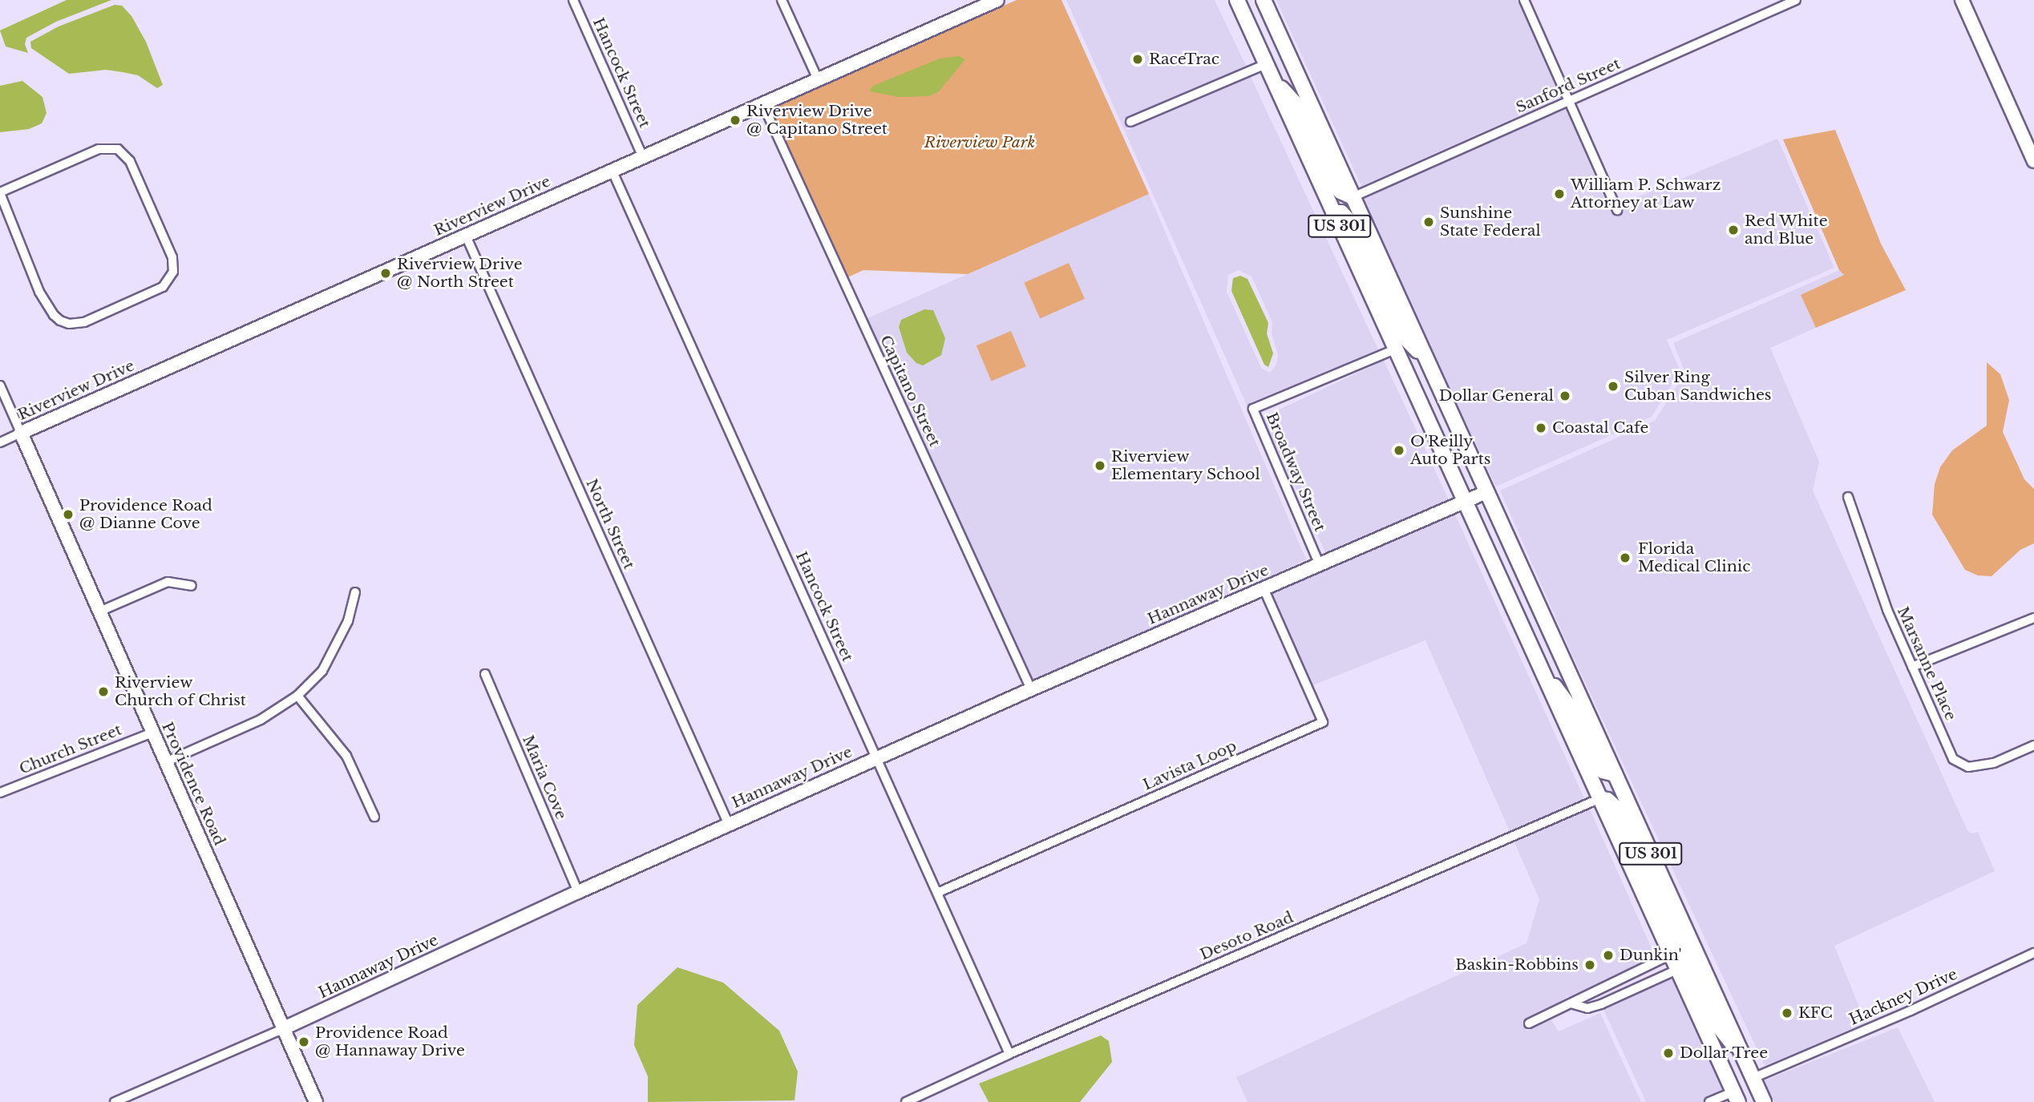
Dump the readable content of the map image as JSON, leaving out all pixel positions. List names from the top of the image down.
{
  "streets": {
    "main road": ["US 301"],
    "street": [
      "Hancock Street",
      "Sanford Street",
      "Riverview Drive",
      "Capitano Street",
      "Broadway Street",
      "North Street",
      "Hannaway Drive",
      "Marsanne Place",
      "Church Street",
      "Lavista Loop",
      "Maria Cove",
      "Providence Road",
      "Desoto Road",
      "Hackney Drive"
    ]
  },
  "crossings": [
    ["Hancock Street", "Riverview Drive"],
    ["Hancock Street", "Hannaway Drive"],
    ["Hancock Street", "Lavista Loop"],
    ["Hancock Street", "Desoto Road"],
    ["Sanford Street", "US 301"],
    ["Riverview Drive", "Capitano Street"],
    ["Riverview Drive", "North Street"],
    ["Riverview Drive", "Providence Road"],
    ["US 301", "Broadway Street"],
    ["US 301", "Hannaway Drive"],
    ["US 301", "Desoto Road"],
    ["US 301", "Hackney Drive"],
    ["Capitano Street", "Hannaway Drive"],
    ["Broadway Street", "Hannaway Drive"],
    ["North Street", "Hannaway Drive"],
    ["Hannaway Drive", "Lavista Loop"],
    ["Hannaway Drive", "Maria Cove"],
    ["Hannaway Drive", "Providence Road"],
    ["Church Street", "Providence Road"]
  ],
  "parks": ["Riverview Park"],
  "places": [
    "RaceTrac",
    "Riverview Drive @ Capitano Street",
    "William P. Schwarz Attorney at Law",
    "Sunshine State Federal",
    "Red White and Blue",
    "Riverview Drive @ North Street",
    "Silver Ring Cuban Sandwiches",
    "Dollar General",
    "Coastal Cafe",
    "O'Reilly Auto Parts",
    "Riverview Elementary School",
    "Providence Road @ Dianne Cove",
    "Florida Medical Clinic",
    "Riverview Church of Christ",
    "Dunkin'",
    "Baskin-Robbins",
    "KFC",
    "Providence Road @ Hannaway Drive",
    "Dollar Tree"
  ]
}
